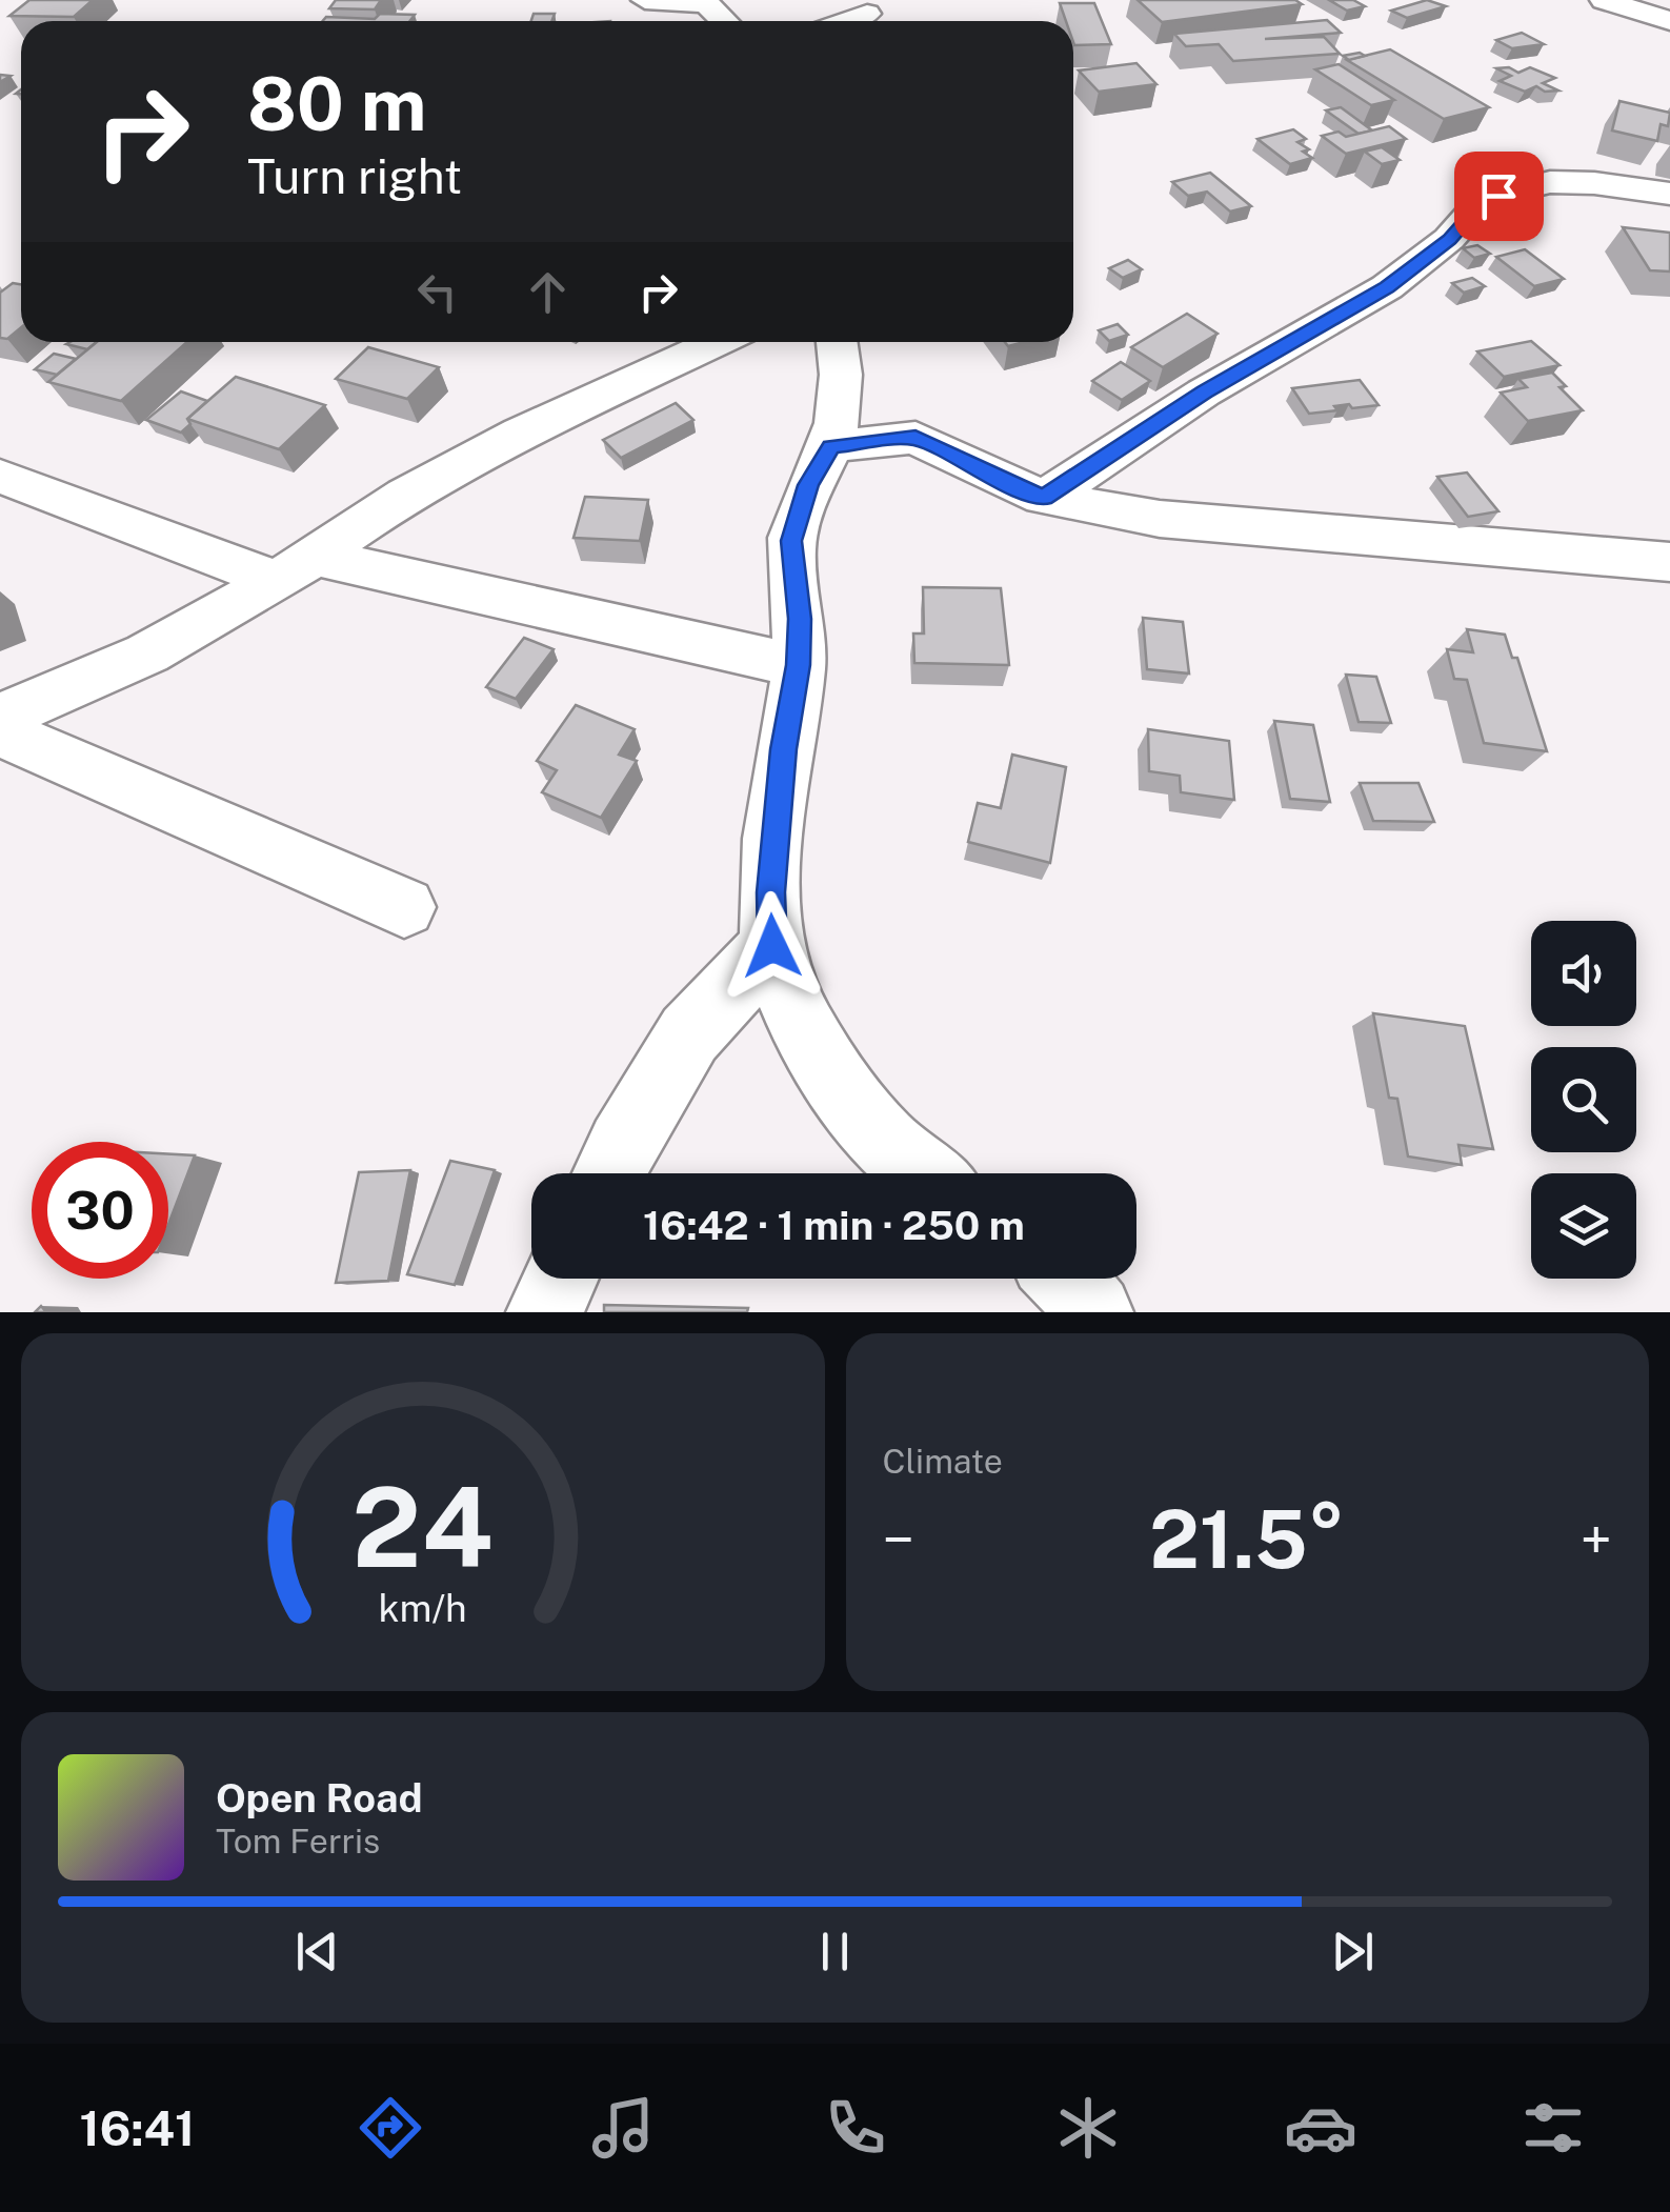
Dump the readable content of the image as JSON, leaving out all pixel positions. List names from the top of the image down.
{
  "page": {
    "turn": ["80 m", "Turn right"],
    "limit": "30",
    "trip": "16:42 · 1 min · 250 m",
    "tile": "Climate",
    "heat": ["−", "21.5°", "+"],
    "song": ["Open Road", "Tom Ferris"],
    "tabs": "16:41",
    "gauge": ["24", "km/h"]
  }
}
